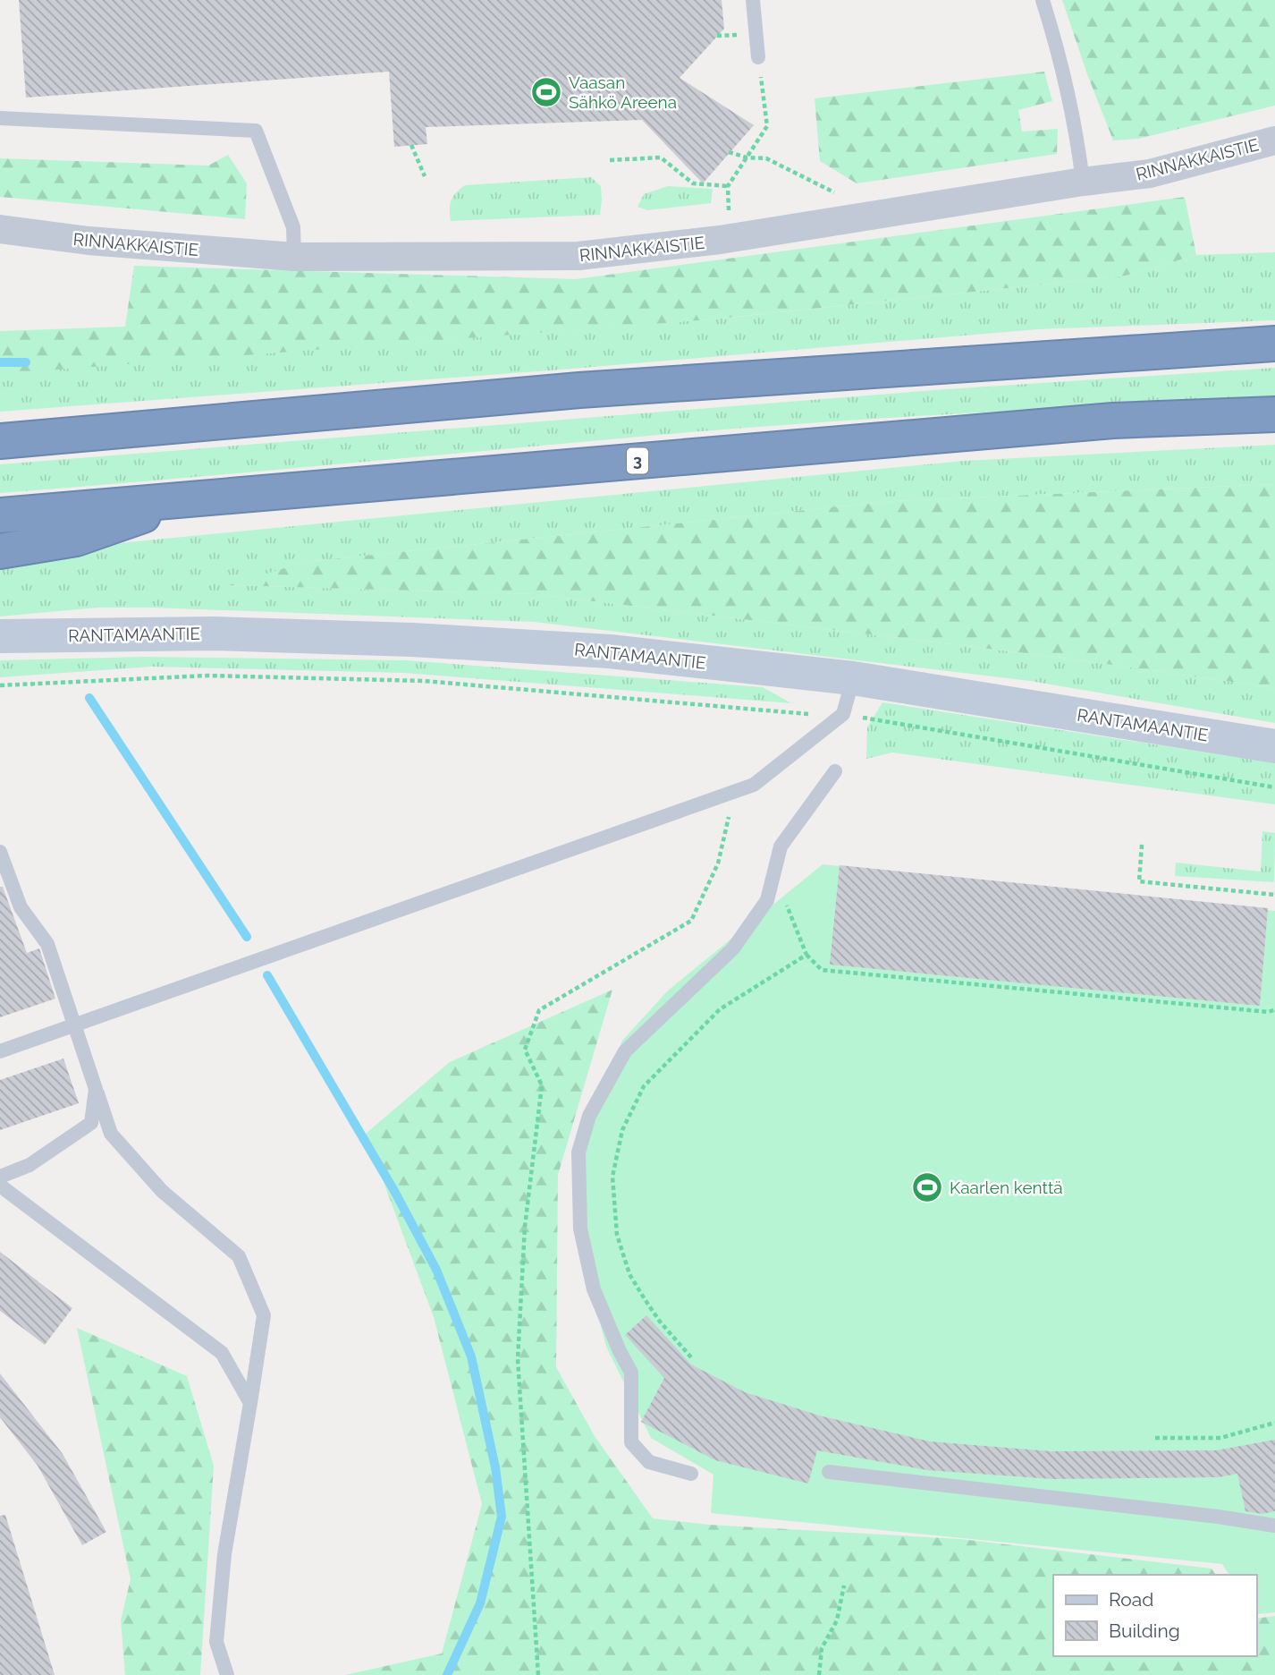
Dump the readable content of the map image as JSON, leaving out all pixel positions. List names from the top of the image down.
{
  "streets": {
    "highway": ["3"],
    "main road": ["RANTAMAANTIE"],
    "street": ["RINNAKKAISTIE"]
  },
  "places": {
    "sports": ["Vaasan Sähkö Areena", "Kaarlen kenttä"]
  },
  "legend": ["Road", "Building"]
}
